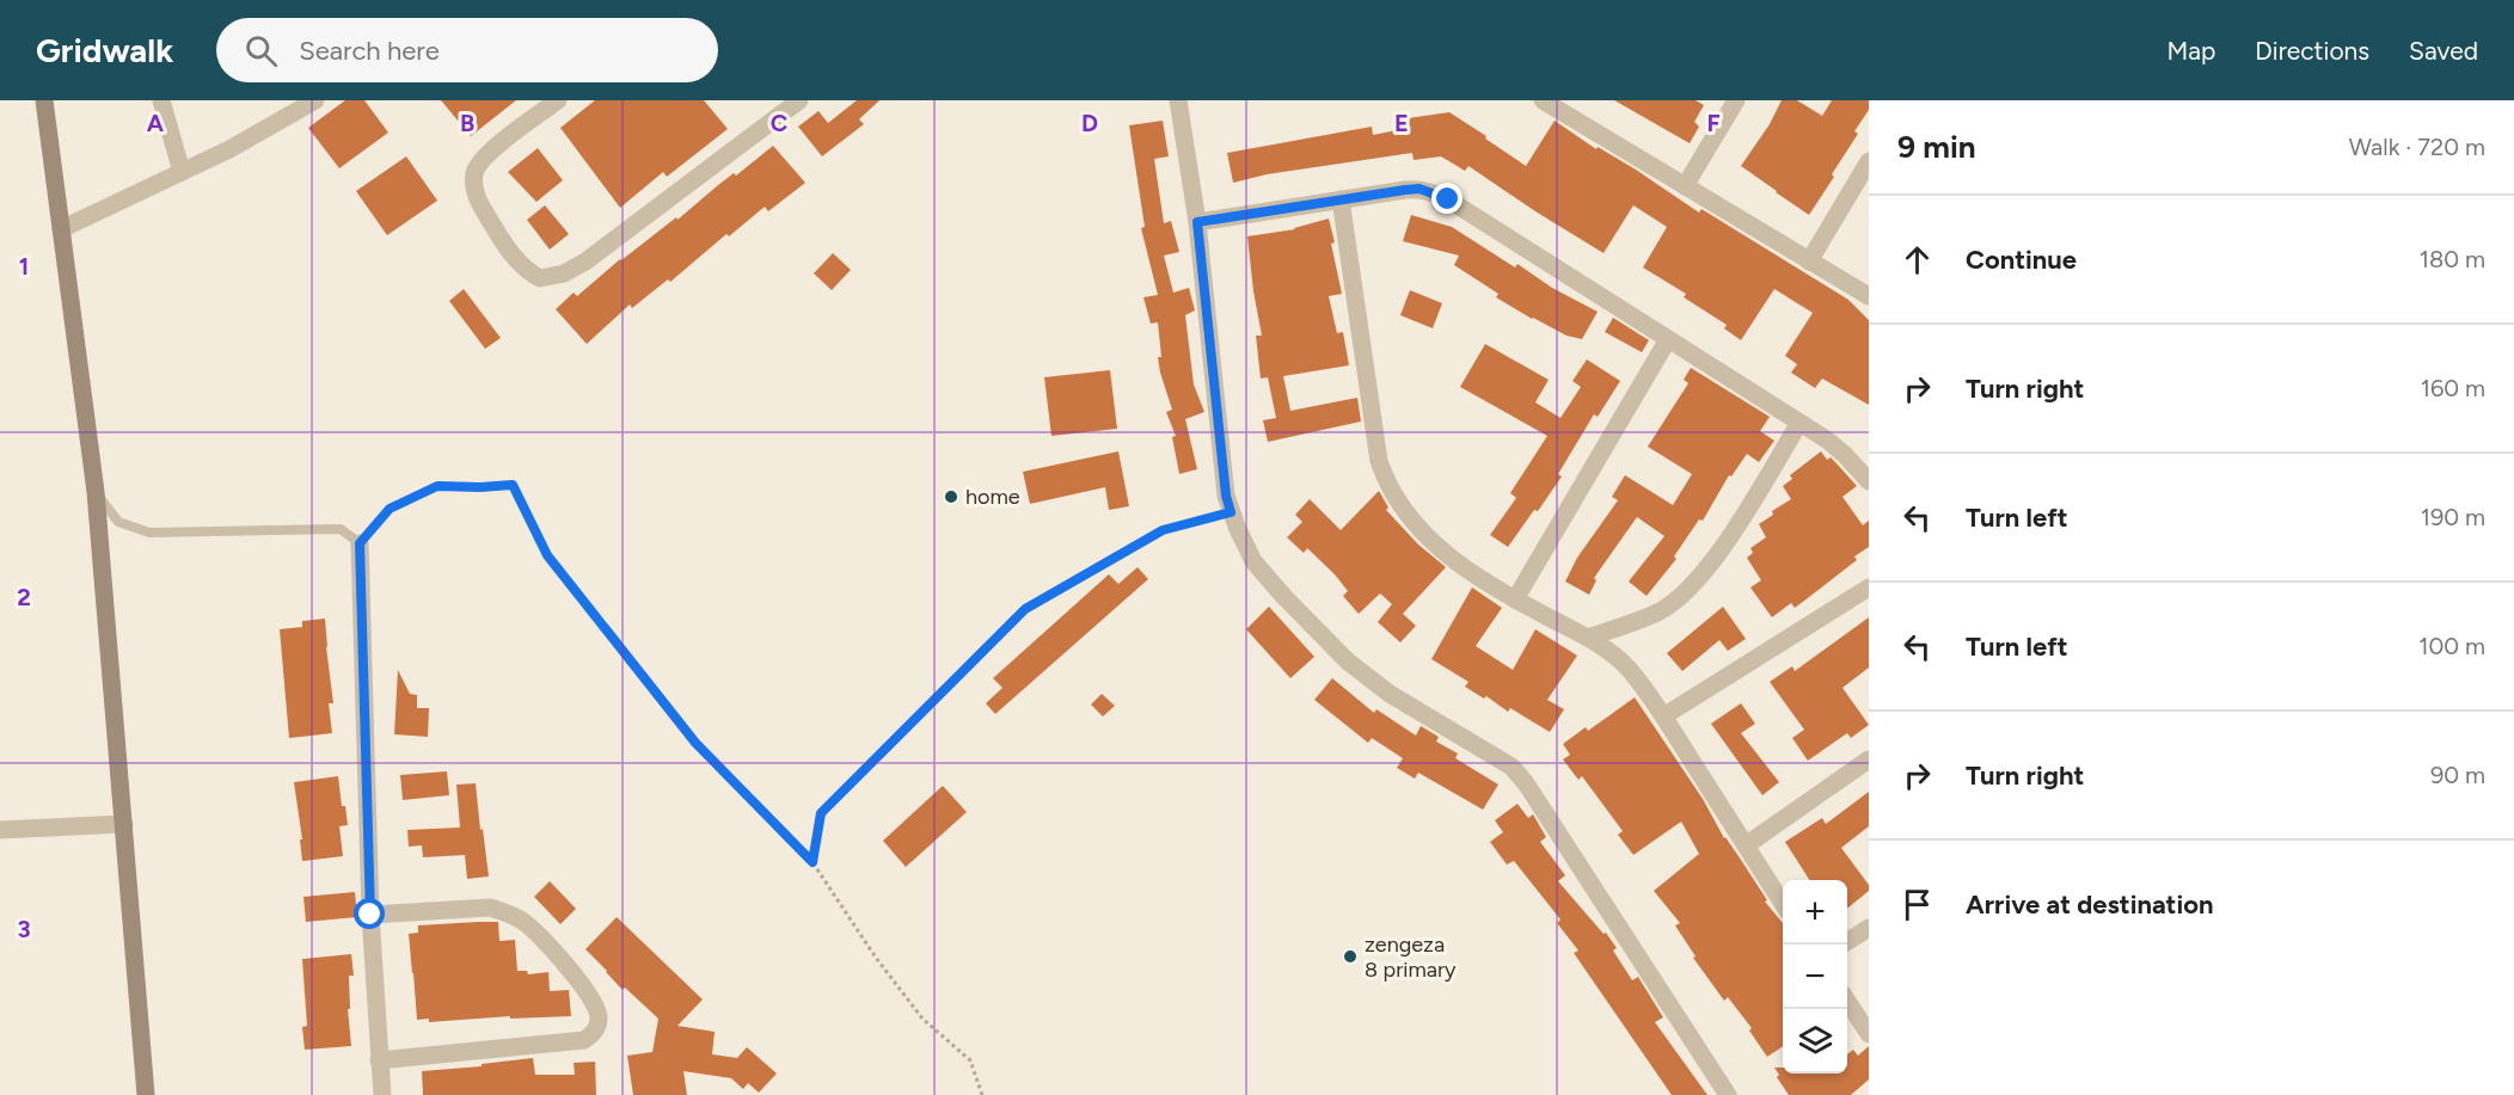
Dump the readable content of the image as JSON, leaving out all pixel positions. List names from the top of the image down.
{
  "places": ["home", "zengeza 8 primary"],
  "page": {
    "header": "Gridwalk",
    "search": "Search here",
    "nav": ["Map", "Directions", "Saved"],
    "heading": ["9 min", "Walk · 720 m"],
    "list": [
      ["Continue", "180 m"],
      ["Turn right", "160 m"],
      ["Turn left", "190 m"],
      ["Turn left", "100 m"],
      ["Turn right", "90 m"],
      "Arrive at destination"
    ],
    "map_buttons": ["+", "−"]
  },
  "grid": {
    "columns": [
      "A",
      "B",
      "C",
      "D",
      "E",
      "F"
    ],
    "rows": ["1", "2", "3"]
  }
}
